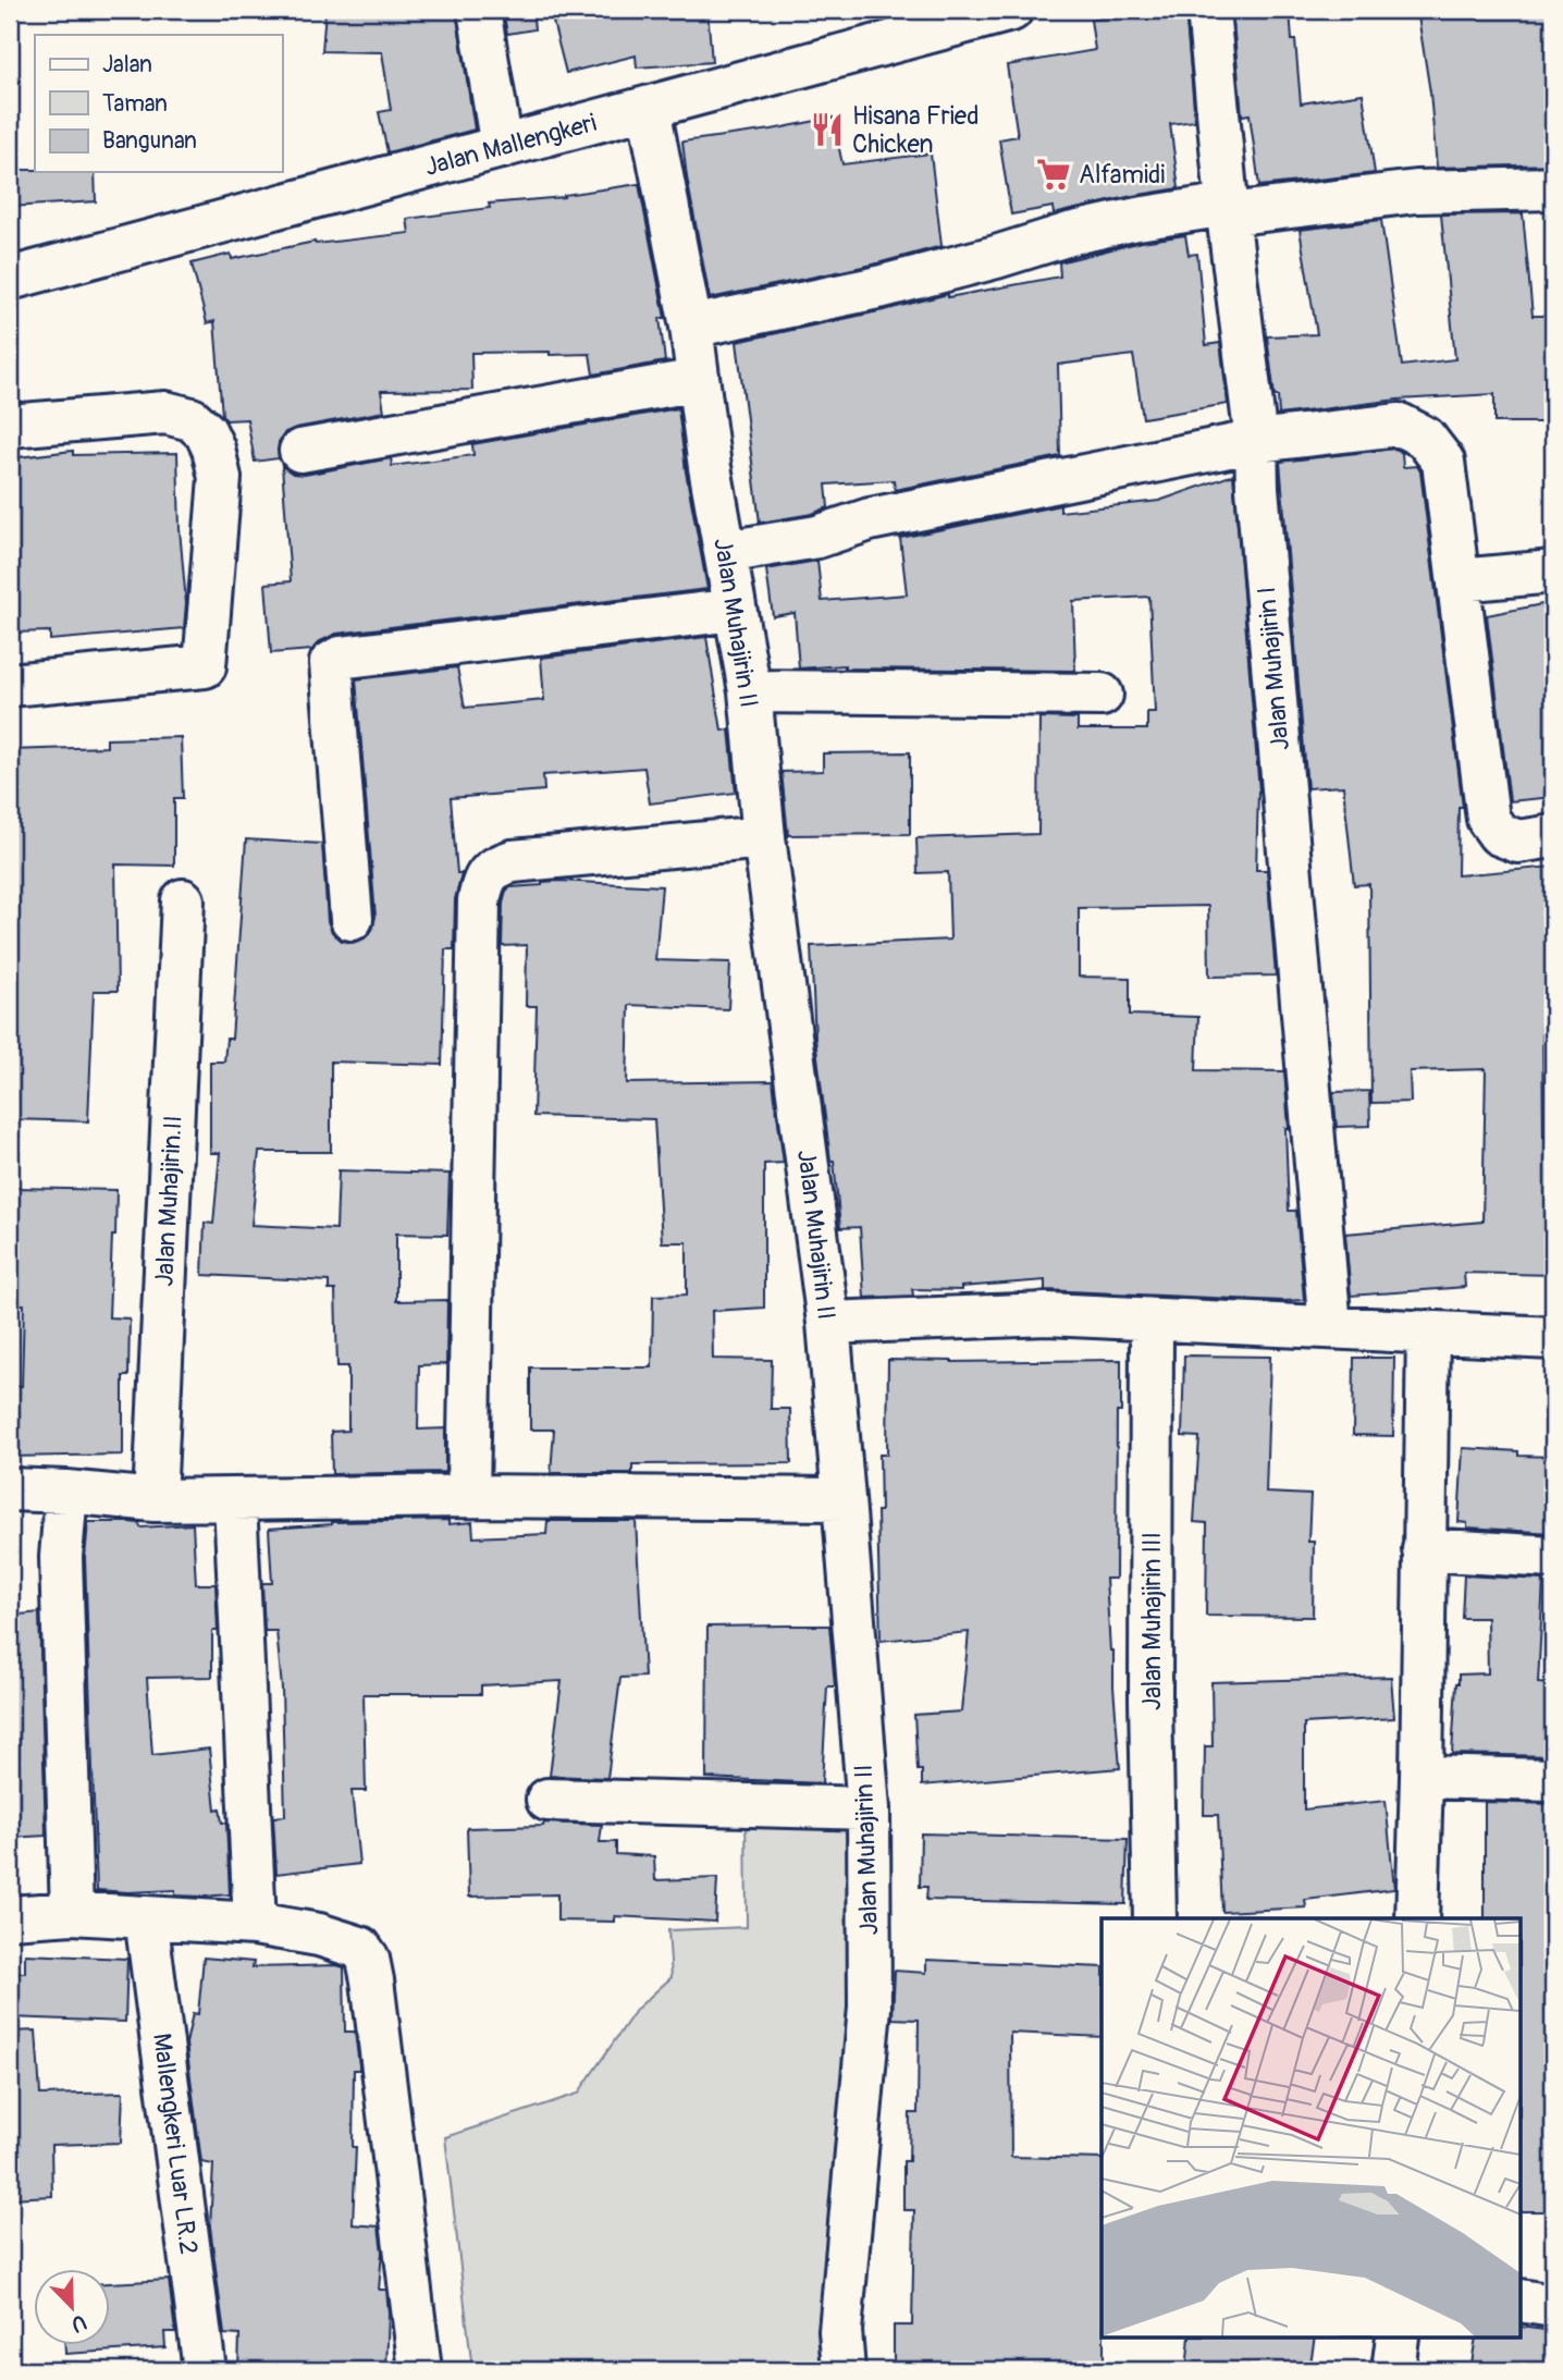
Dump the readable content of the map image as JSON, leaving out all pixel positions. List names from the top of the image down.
{
  "streets": {
    "street": [
      "Jalan Mallengkeri",
      "Jalan Muhajirin II",
      "Jalan Muhajirin I",
      "Jalan Muhajirin.II",
      "Jalan Muhajirin III",
      "Mallengkeri Luar LR.2"
    ]
  },
  "crossings": [
    ["Jalan Mallengkeri", "Jalan Muhajirin II"]
  ],
  "places": {
    "restaurant": ["Hisana Fried Chicken"],
    "supermarket": ["Alfamidi"]
  },
  "legend": ["Jalan", "Taman", "Bangunan"],
  "north": "bottom right"
}
